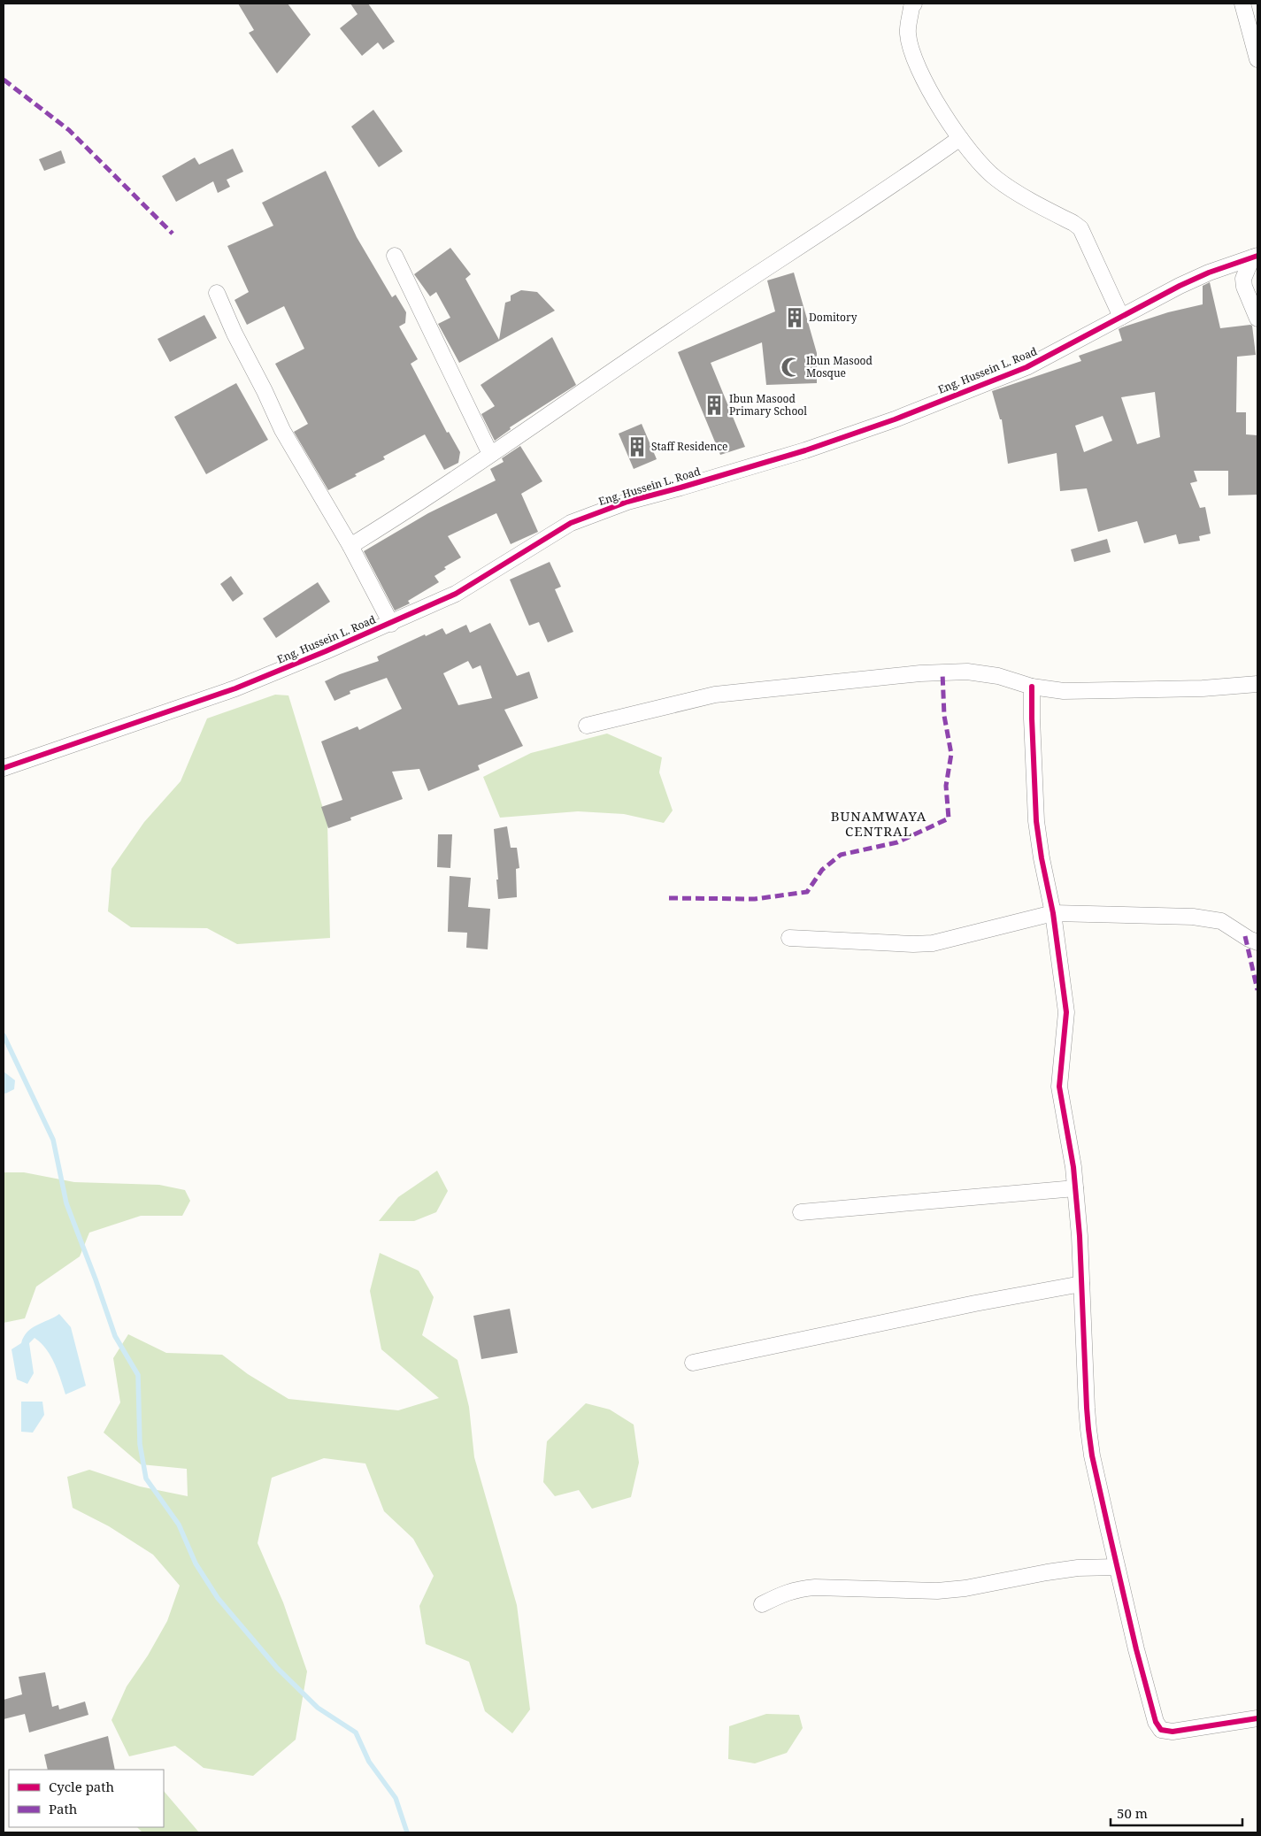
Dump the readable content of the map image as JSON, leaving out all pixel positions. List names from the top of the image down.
{
  "streets": {
    "street": ["Eng. Hussein L. Road"]
  },
  "districts": ["BUNAMWAYA CENTRAL"],
  "places": {
    "building": ["Domitory", "Ibun Masood Primary School", "Staff Residence"],
    "mosque": ["Ibun Masood Mosque"]
  },
  "legend": ["Cycle path", "Path"],
  "scale_bar": "50 m"
}
